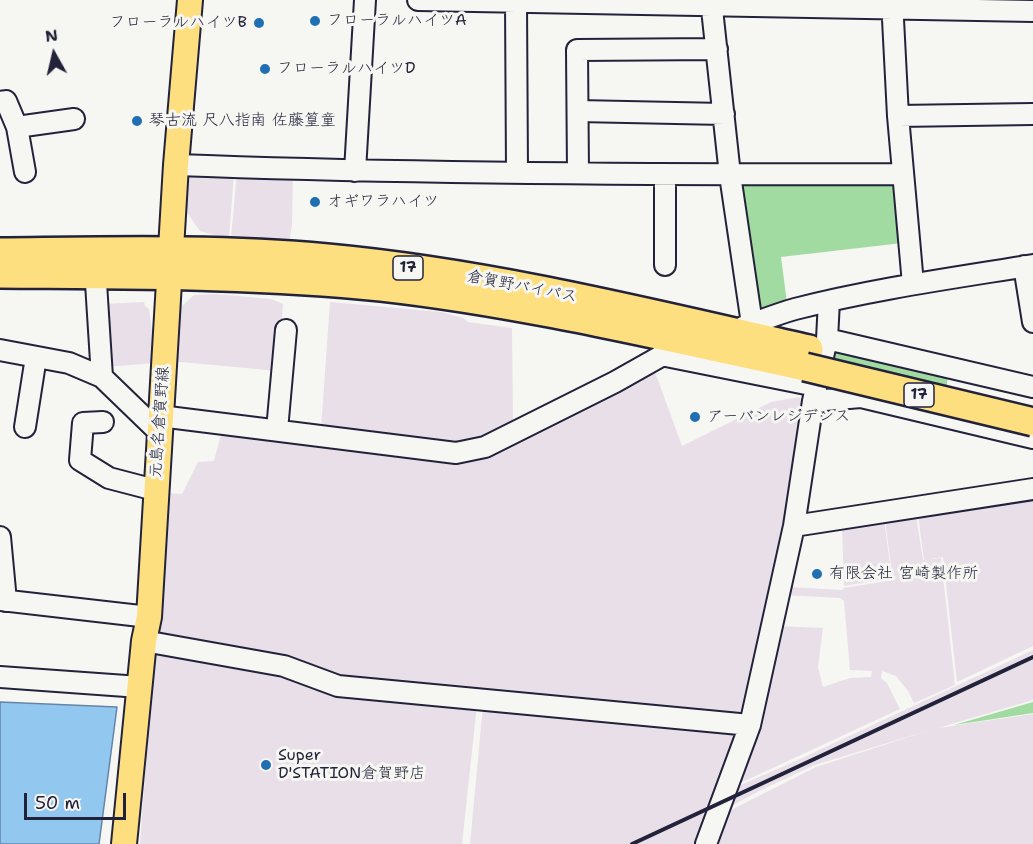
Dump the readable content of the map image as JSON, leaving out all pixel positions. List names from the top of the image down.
{
  "streets": {
    "highway": ["17", "倉賀野バイパス"],
    "main road": ["元島名倉賀野線"]
  },
  "crossings": [
    ["倉賀野バイパス", "元島名倉賀野線"]
  ],
  "places": [
    "フローラルハイツA",
    "フローラルハイツB",
    "フローラルハイツD",
    "琴古流 尺八指南 佐藤篁童",
    "オギワラハイツ",
    "アーバンレジデンス",
    "有限会社 宮崎製作所",
    "Super D'STATION倉賀野店"
  ],
  "scale_bar": "50 m",
  "north": "top"
}
